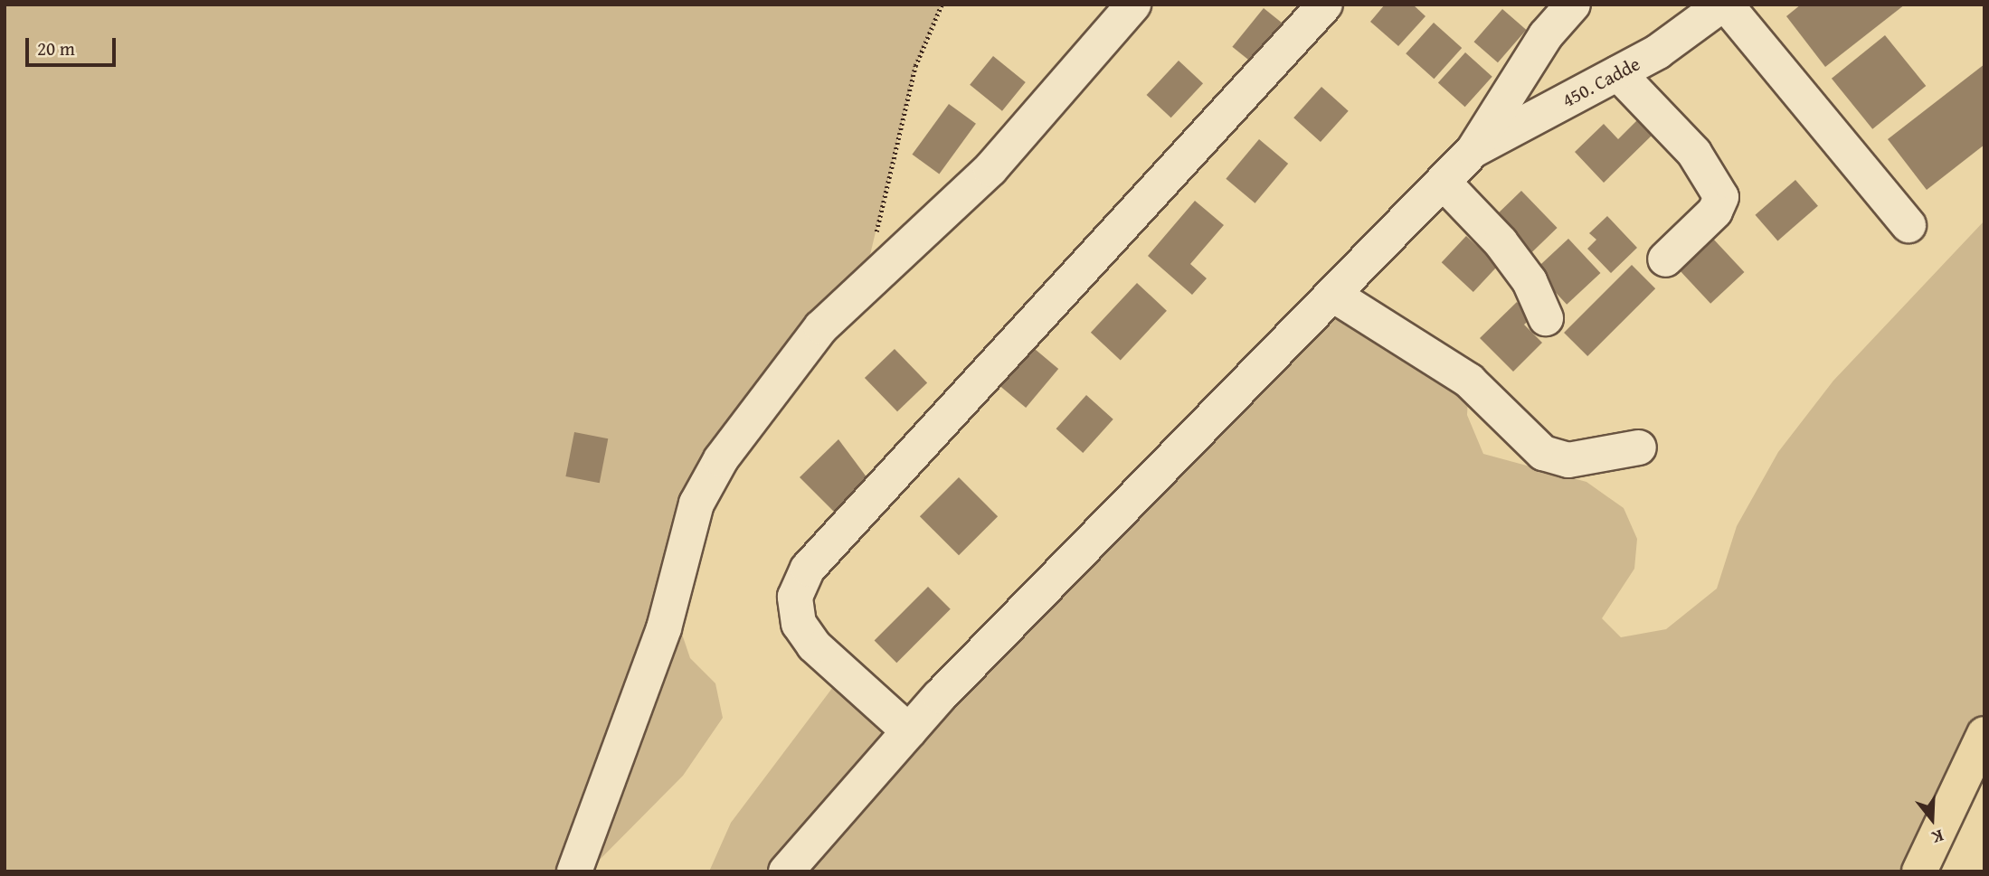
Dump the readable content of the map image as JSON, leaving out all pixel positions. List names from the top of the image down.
{
  "streets": {
    "street": ["450. Cadde"]
  },
  "scale_bar": "20 m",
  "north": "bottom"
}
